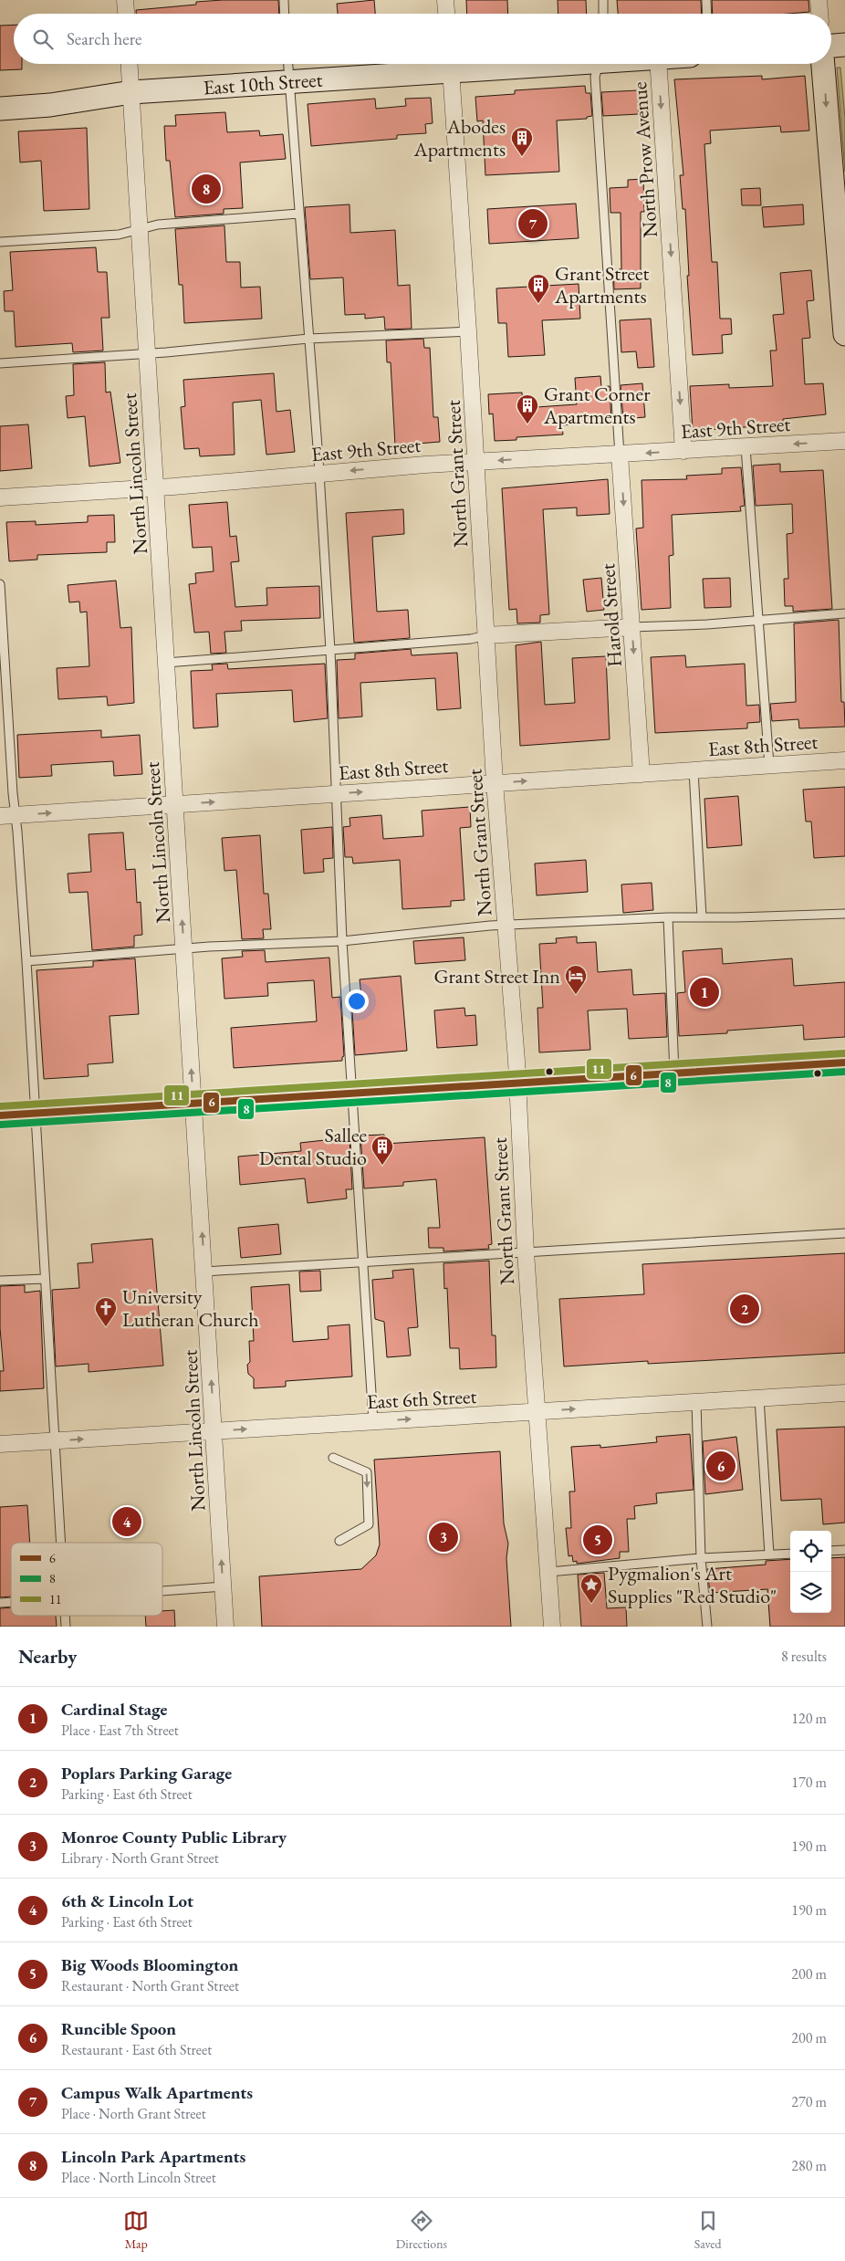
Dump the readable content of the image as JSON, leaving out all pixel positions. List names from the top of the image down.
{
  "streets": {
    "street": [
      "East 10th Street",
      "North Prow Avenue",
      "East 9th Street",
      "North Lincoln Street",
      "North Grant Street",
      "Harold Street",
      "East 8th Street",
      "East 6th Street"
    ]
  },
  "crossings": [
    ["East 10th Street", "North Lincoln Street"],
    ["East 10th Street", "North Grant Street"],
    ["North Prow Avenue", "East 9th Street"],
    ["East 9th Street", "North Lincoln Street"],
    ["East 9th Street", "North Grant Street"],
    ["East 9th Street", "Harold Street"],
    ["North Lincoln Street", "East 8th Street"],
    ["North Lincoln Street", "East 6th Street"],
    ["North Grant Street", "East 8th Street"],
    ["North Grant Street", "East 6th Street"],
    ["Harold Street", "East 8th Street"]
  ],
  "one_way": [
    "North Prow Avenue",
    "East 9th Street",
    "North Lincoln Street",
    "Harold Street",
    "East 8th Street",
    "East 6th Street"
  ],
  "places": {
    "building": [
      "Abodes Apartments",
      "Grant Street Apartments",
      "Grant Corner Apartments",
      "Sallee Dental Studio"
    ],
    "hotel": ["Grant Street Inn"],
    "church": ["University Lutheran Church"],
    "place": ["Pygmalion's Art Supplies \"Red Studio\""]
  },
  "lines": ["transit line 11", "transit line 6", "transit line 8"],
  "legend": ["6", "8", "11"],
  "page": {
    "search": "Search here",
    "pins": [
      "8",
      "7",
      "1",
      "2",
      "6",
      "4",
      "3",
      "5"
    ],
    "heading": ["Nearby", "8 results"],
    "list": [
      {
        "mark": "1",
        "name": "Cardinal Stage",
        "note": "Place · East 7th Street",
        "value": "120 m"
      },
      {
        "mark": "2",
        "name": "Poplars Parking Garage",
        "note": "Parking · East 6th Street",
        "value": "170 m"
      },
      {
        "mark": "3",
        "name": "Monroe County Public Library",
        "note": "Library · North Grant Street",
        "value": "190 m"
      },
      {
        "mark": "4",
        "name": "6th & Lincoln Lot",
        "note": "Parking · East 6th Street",
        "value": "190 m"
      },
      {
        "mark": "5",
        "name": "Big Woods Bloomington",
        "note": "Restaurant · North Grant Street",
        "value": "200 m"
      },
      {
        "mark": "6",
        "name": "Runcible Spoon",
        "note": "Restaurant · East 6th Street",
        "value": "200 m"
      },
      {
        "mark": "7",
        "name": "Campus Walk Apartments",
        "note": "Place · North Grant Street",
        "value": "270 m"
      },
      {
        "mark": "8",
        "name": "Lincoln Park Apartments",
        "note": "Place · North Lincoln Street",
        "value": "280 m"
      }
    ],
    "nav": ["Map", "Directions", "Saved"]
  }
}
